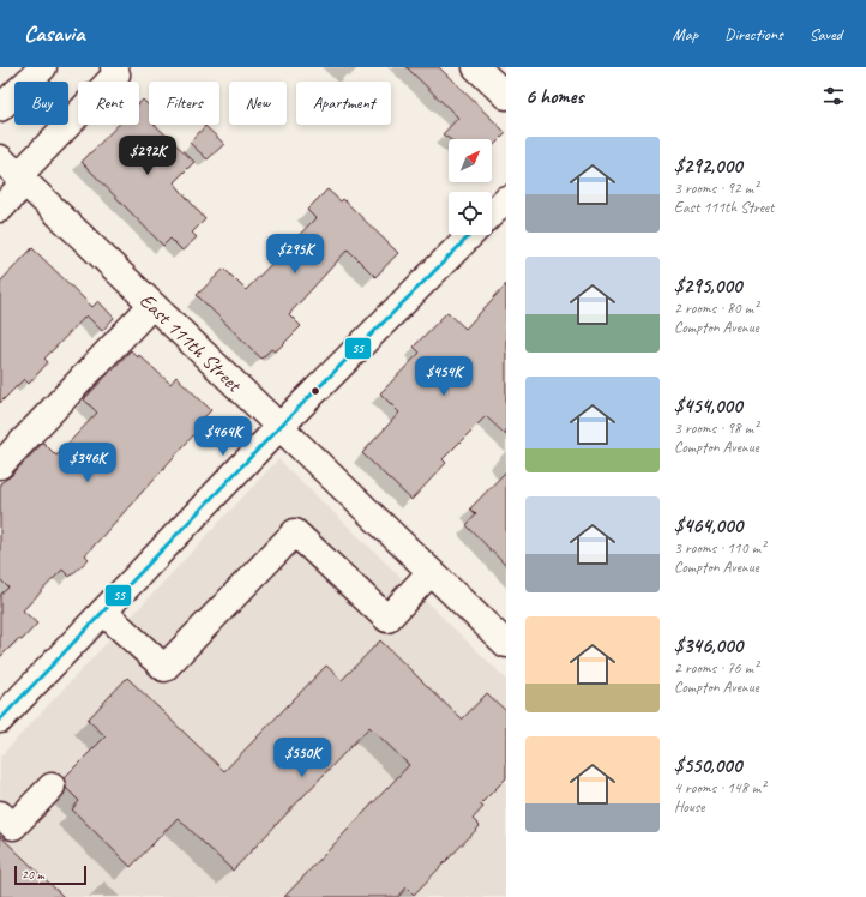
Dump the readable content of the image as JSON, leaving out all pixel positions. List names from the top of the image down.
{
  "streets": {
    "street": ["East 111th Street"]
  },
  "lines": ["transit line 55"],
  "scale_bar": "20 m",
  "north": "top right",
  "page": {
    "header": "Casavia",
    "nav": ["Map", "Directions", "Saved"],
    "heading": "6 homes",
    "chip": [
      "Buy",
      "Rent",
      "Filters",
      "New",
      "Apartment"
    ],
    "list": [
      {
        "name": "$292,000",
        "note": "3 rooms · 92 m² · East 111th Street"
      },
      {
        "name": "$295,000",
        "note": "2 rooms · 80 m² · Compton Avenue"
      },
      {
        "name": "$454,000",
        "note": "3 rooms · 98 m² · Compton Avenue"
      },
      {
        "name": "$464,000",
        "note": "3 rooms · 110 m² · Compton Avenue"
      },
      {
        "name": "$346,000",
        "note": "2 rooms · 76 m² · Compton Avenue"
      },
      {
        "name": "$550,000",
        "note": "4 rooms · 148 m² · House"
      }
    ],
    "price": [
      "$292K",
      "$295K",
      "$454K",
      "$464K",
      "$346K",
      "$550K"
    ],
    "scale": "20 m"
  }
}
